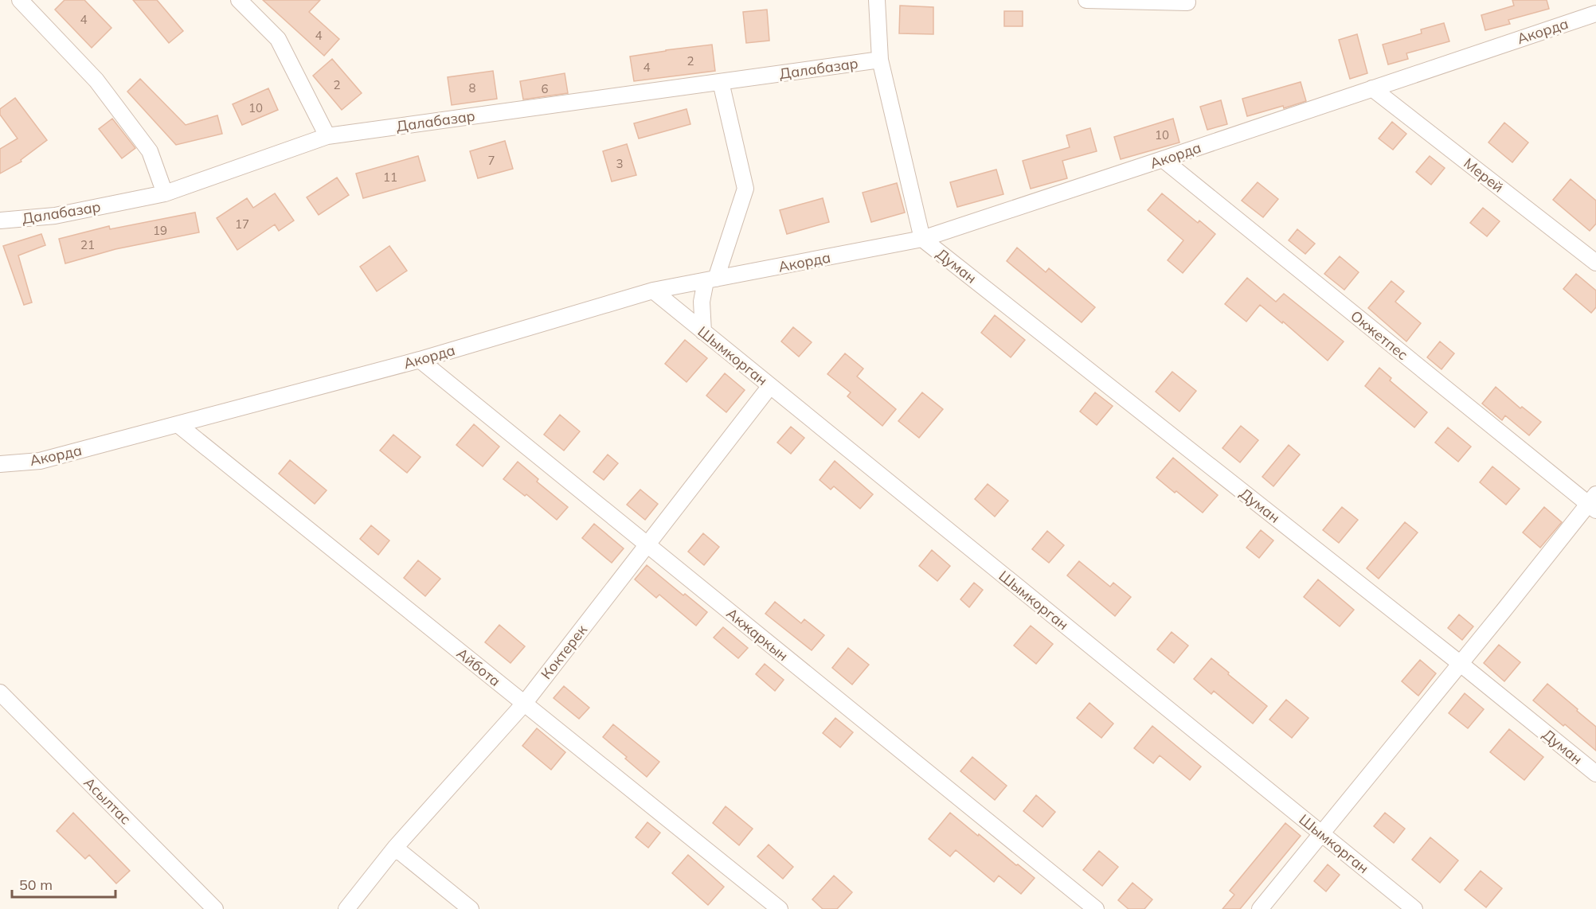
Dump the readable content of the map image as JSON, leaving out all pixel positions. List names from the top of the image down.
{
  "streets": {
    "street": [
      "Акорда",
      "Далабазар",
      "Мерей",
      "Думан",
      "Окжетпес",
      "Шымкорган",
      "Акжаркын",
      "Коктерек",
      "Айбота",
      "Асылтас"
    ]
  },
  "crossings": [
    ["Акорда", "Мерей"],
    ["Акорда", "Думан"],
    ["Акорда", "Окжетпес"],
    ["Акорда", "Шымкорган"],
    ["Акорда", "Акжаркын"],
    ["Акорда", "Айбота"],
    ["Шымкорган", "Коктерек"],
    ["Акжаркын", "Коктерек"],
    ["Коктерек", "Айбота"]
  ],
  "house_numbers": [
    "4",
    "4",
    "2",
    "4",
    "2",
    "8",
    "6",
    "10",
    "10",
    "7",
    "3",
    "11",
    "17",
    "19",
    "21"
  ],
  "scale_bar": "50 m"
}
